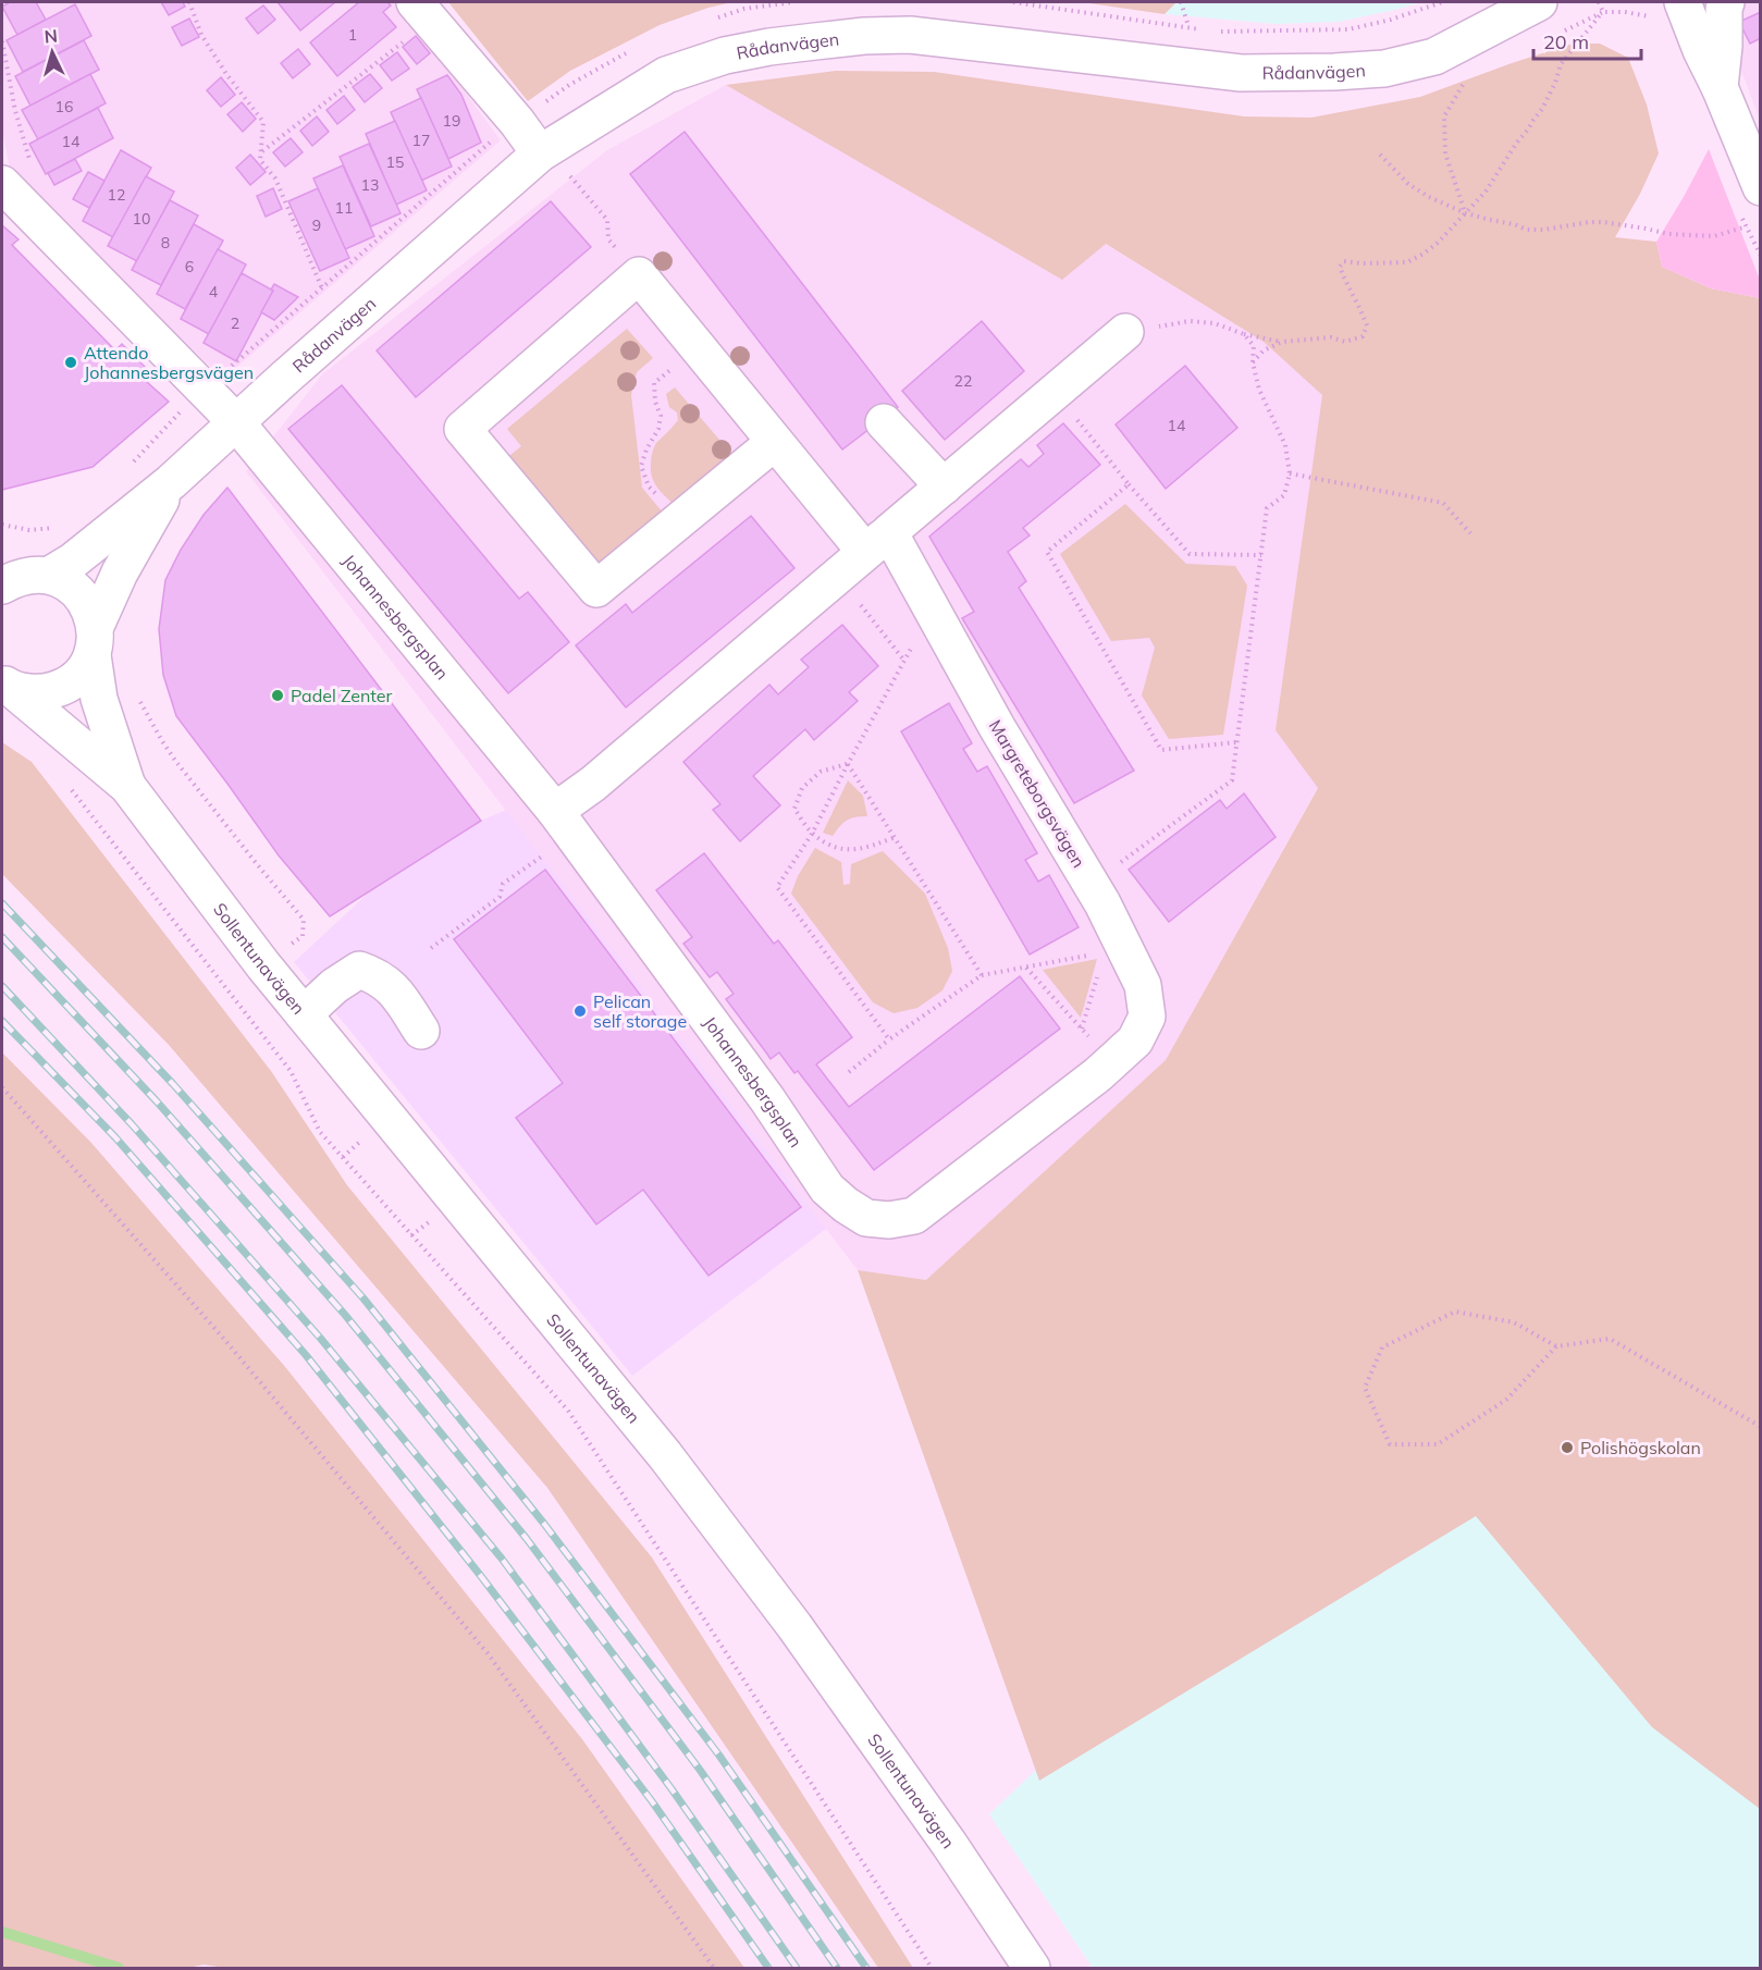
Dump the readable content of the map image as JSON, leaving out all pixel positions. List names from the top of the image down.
{
  "streets": {
    "street": [
      "Rådanvägen",
      "Johannesbergsplan",
      "Margreteborgsvägen",
      "Sollentunavägen"
    ]
  },
  "crossings": [
    ["Rådanvägen", "Johannesbergsplan"],
    ["Rådanvägen", "Sollentunavägen"],
    ["Johannesbergsplan", "Margreteborgsvägen"]
  ],
  "places": [
    "Attendo Johannesbergsvägen",
    "Padel Zenter",
    "Pelican self storage",
    "Polishögskolan"
  ],
  "house_numbers": [
    "1",
    "16",
    "19",
    "17",
    "14",
    "15",
    "13",
    "12",
    "11",
    "10",
    "9",
    "8",
    "6",
    "4",
    "2",
    "22",
    "14"
  ],
  "scale_bar": "20 m",
  "north": "top"
}
